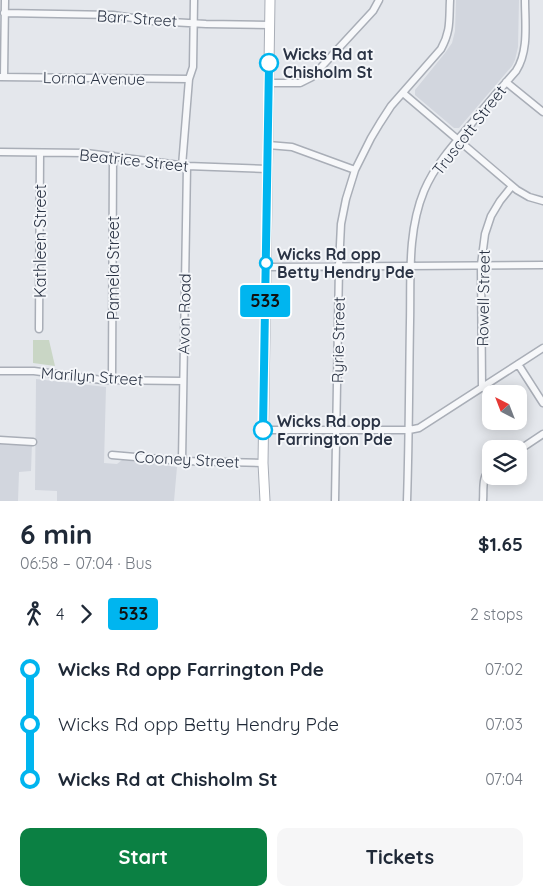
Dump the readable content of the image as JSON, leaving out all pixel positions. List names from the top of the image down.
{
  "streets": {
    "street": [
      "Barr Street",
      "Lorna Avenue",
      "Truscott Street",
      "Beatrice Street",
      "Kathleen Street",
      "Pamela Street",
      "Rowell Street",
      "Avon Road",
      "Ryrie Street",
      "Marilyn Street",
      "Cooney Street"
    ]
  },
  "crossings": [
    ["Barr Street", "Avon Road"],
    ["Lorna Avenue", "Avon Road"],
    ["Beatrice Street", "Kathleen Street"],
    ["Beatrice Street", "Pamela Street"],
    ["Beatrice Street", "Avon Road"],
    ["Pamela Street", "Marilyn Street"],
    ["Avon Road", "Marilyn Street"],
    ["Avon Road", "Cooney Street"]
  ],
  "places": ["Wicks Rd at Chisholm St", "Wicks Rd opp Betty Hendry Pde", "Wicks Rd opp Farrington Pde"],
  "lines": ["bus line 533"],
  "north": "top left",
  "page": {
    "on_map": "533",
    "heading": ["6 min", "06:58 – 07:04 · Bus", "$1.65"],
    "legs": ["4", "533", "2 stops"],
    "list": [
      {
        "name": "Wicks Rd opp Farrington Pde",
        "value": "07:02"
      },
      {
        "name": "Wicks Rd opp Betty Hendry Pde",
        "value": "07:03"
      },
      {
        "name": "Wicks Rd at Chisholm St",
        "value": "07:04"
      }
    ],
    "buttons": ["Start", "Tickets"]
  }
}
